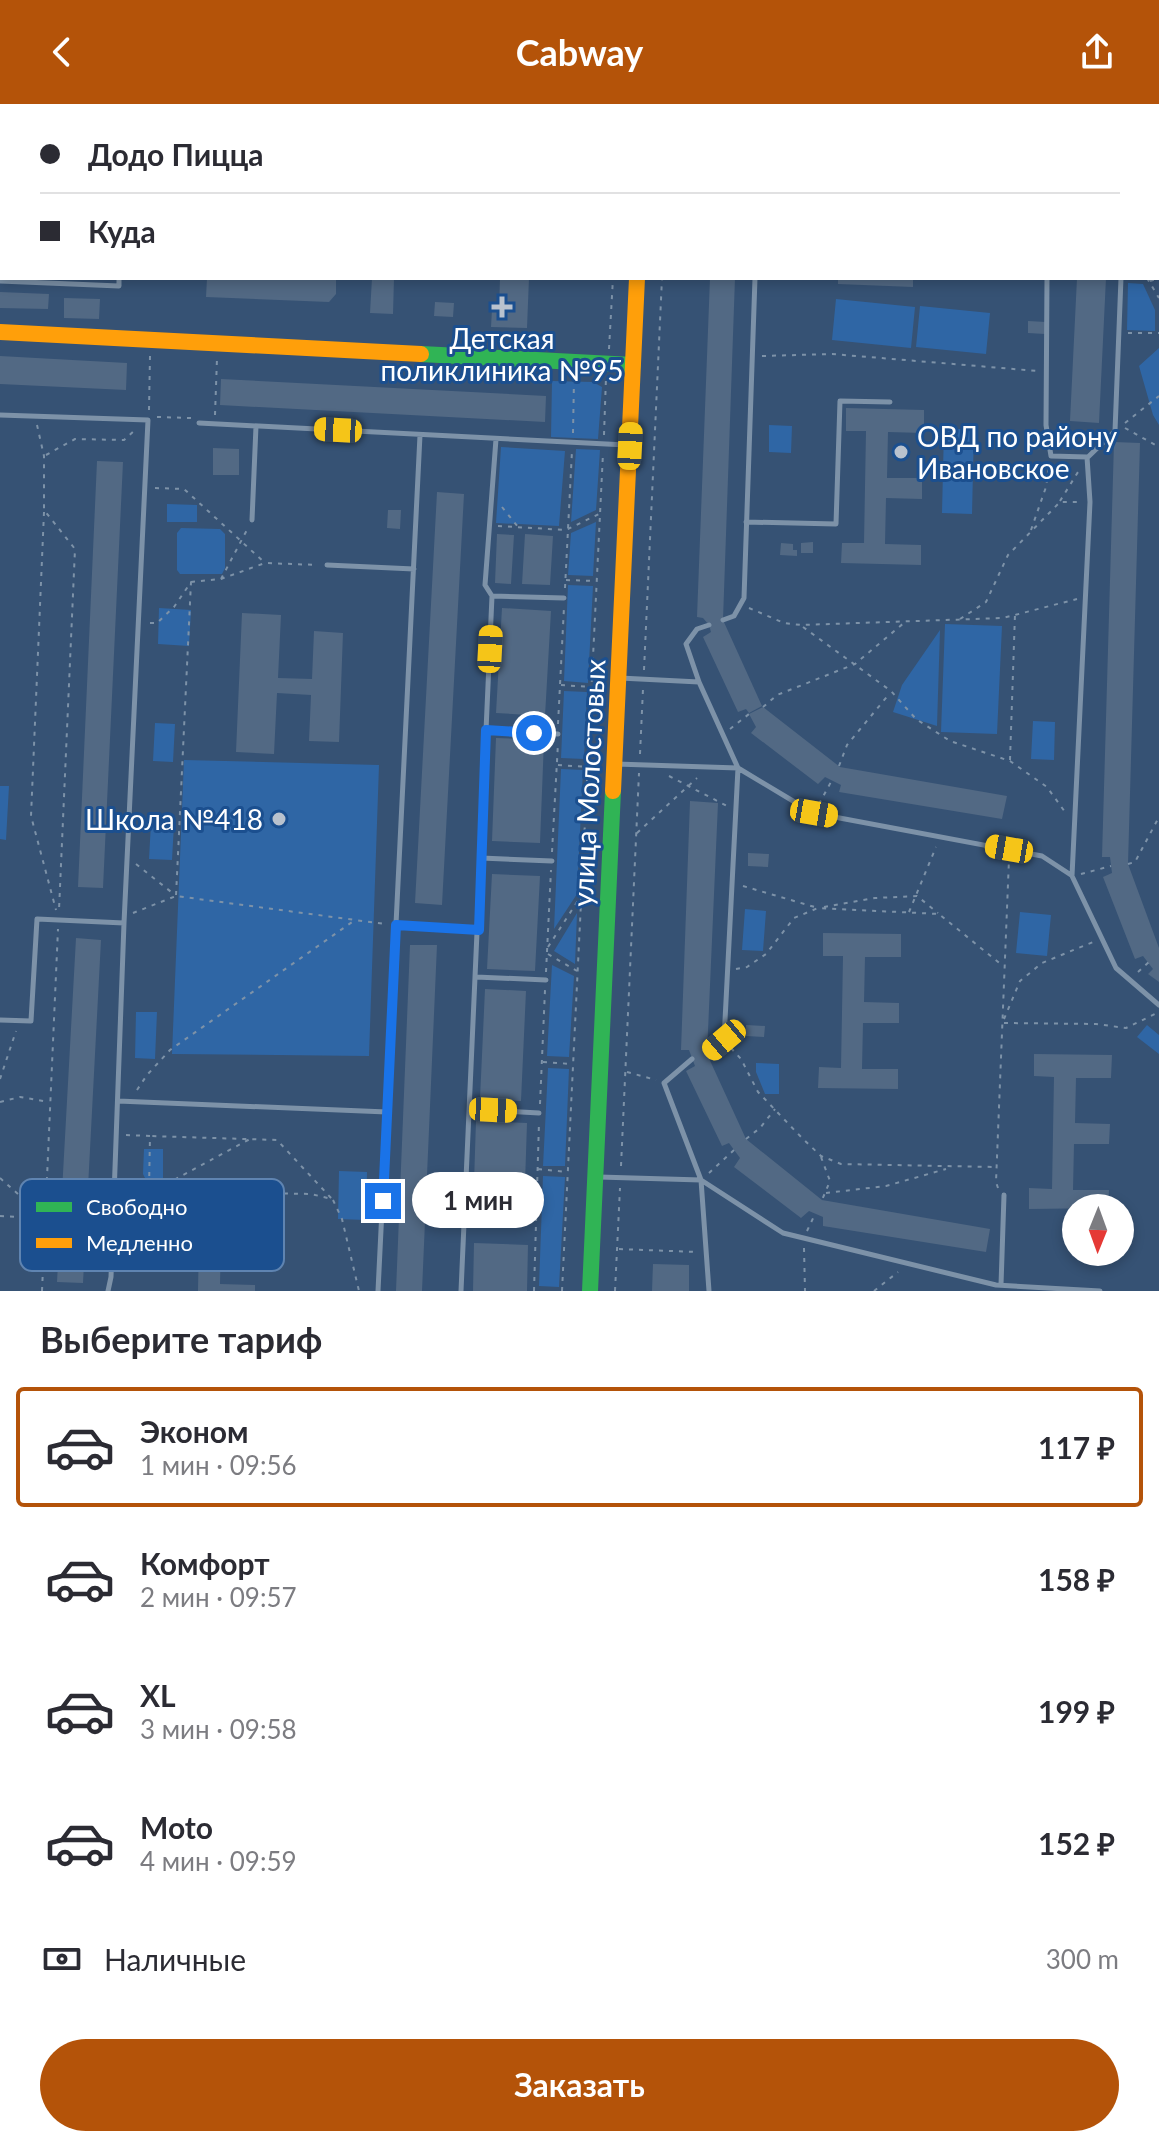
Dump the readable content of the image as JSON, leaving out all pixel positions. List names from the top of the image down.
{
  "streets": {
    "street": ["улица Молостовых"]
  },
  "places": {
    "health": ["Детская поликлиника №95"],
    "other": ["ОВД по району Ивановское", "Школа №418"]
  },
  "legend": ["Свободно", "Медленно"],
  "north": "bottom",
  "page": {
    "header": "Cabway",
    "banner": ["Додо Пицца", "Куда"],
    "bubble": "1 мин",
    "heading": "Выберите тариф",
    "list": [
      {
        "name": "Эконом",
        "note": "1 мин · 09:56",
        "value": "117 ₽"
      },
      {
        "name": "Комфорт",
        "note": "2 мин · 09:57",
        "value": "158 ₽"
      },
      {
        "name": "XL",
        "note": "3 мин · 09:58",
        "value": "199 ₽"
      },
      {
        "name": "Moto",
        "note": "4 мин · 09:59",
        "value": "152 ₽"
      }
    ],
    "pay": ["Наличные", "300 m"],
    "buttons": "Заказать"
  }
}
